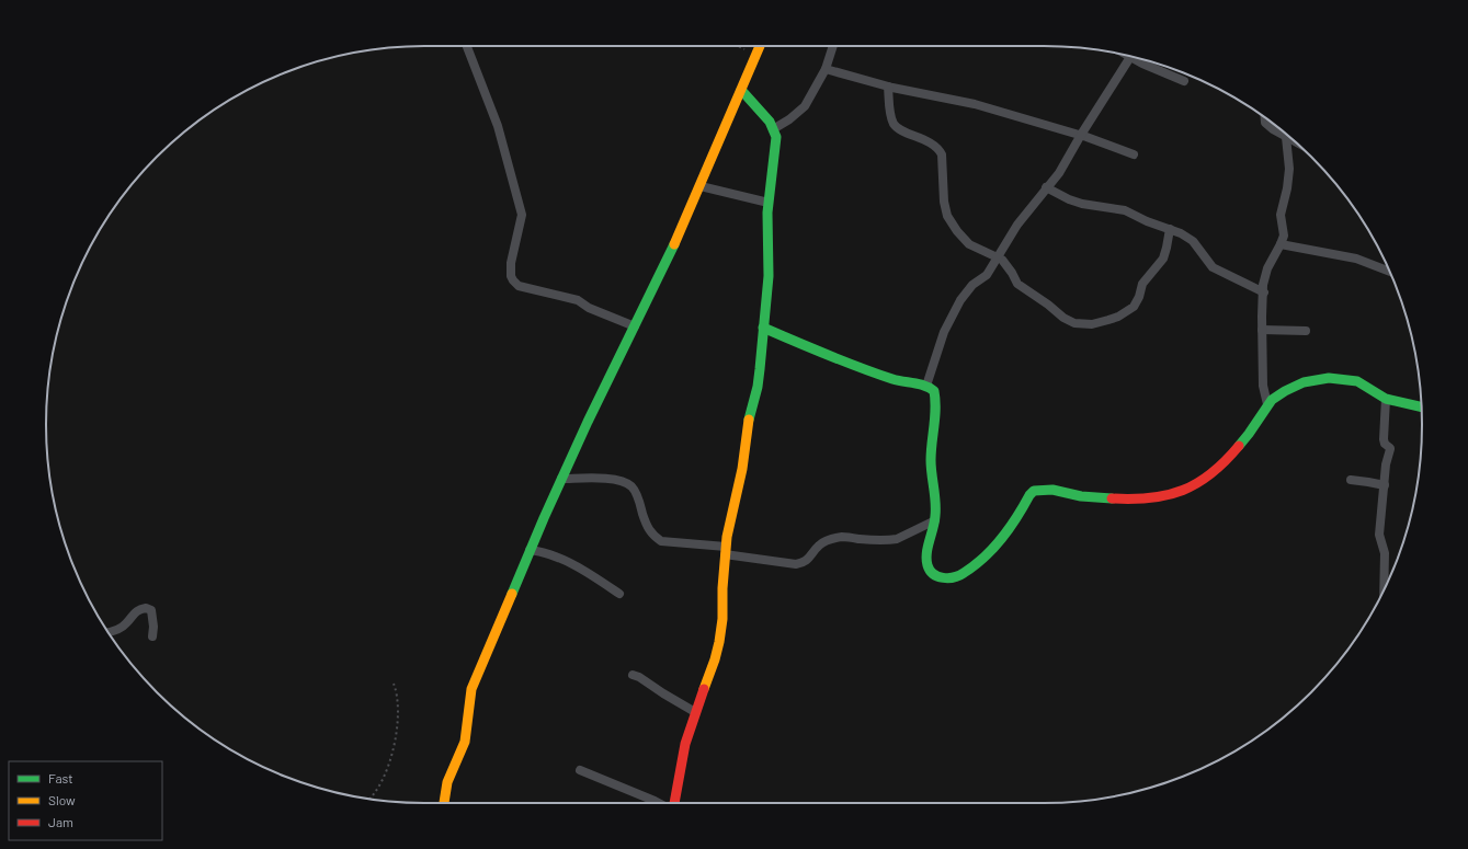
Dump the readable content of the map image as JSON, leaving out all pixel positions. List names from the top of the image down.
{
  "legend": ["Fast", "Slow", "Jam"]
}
